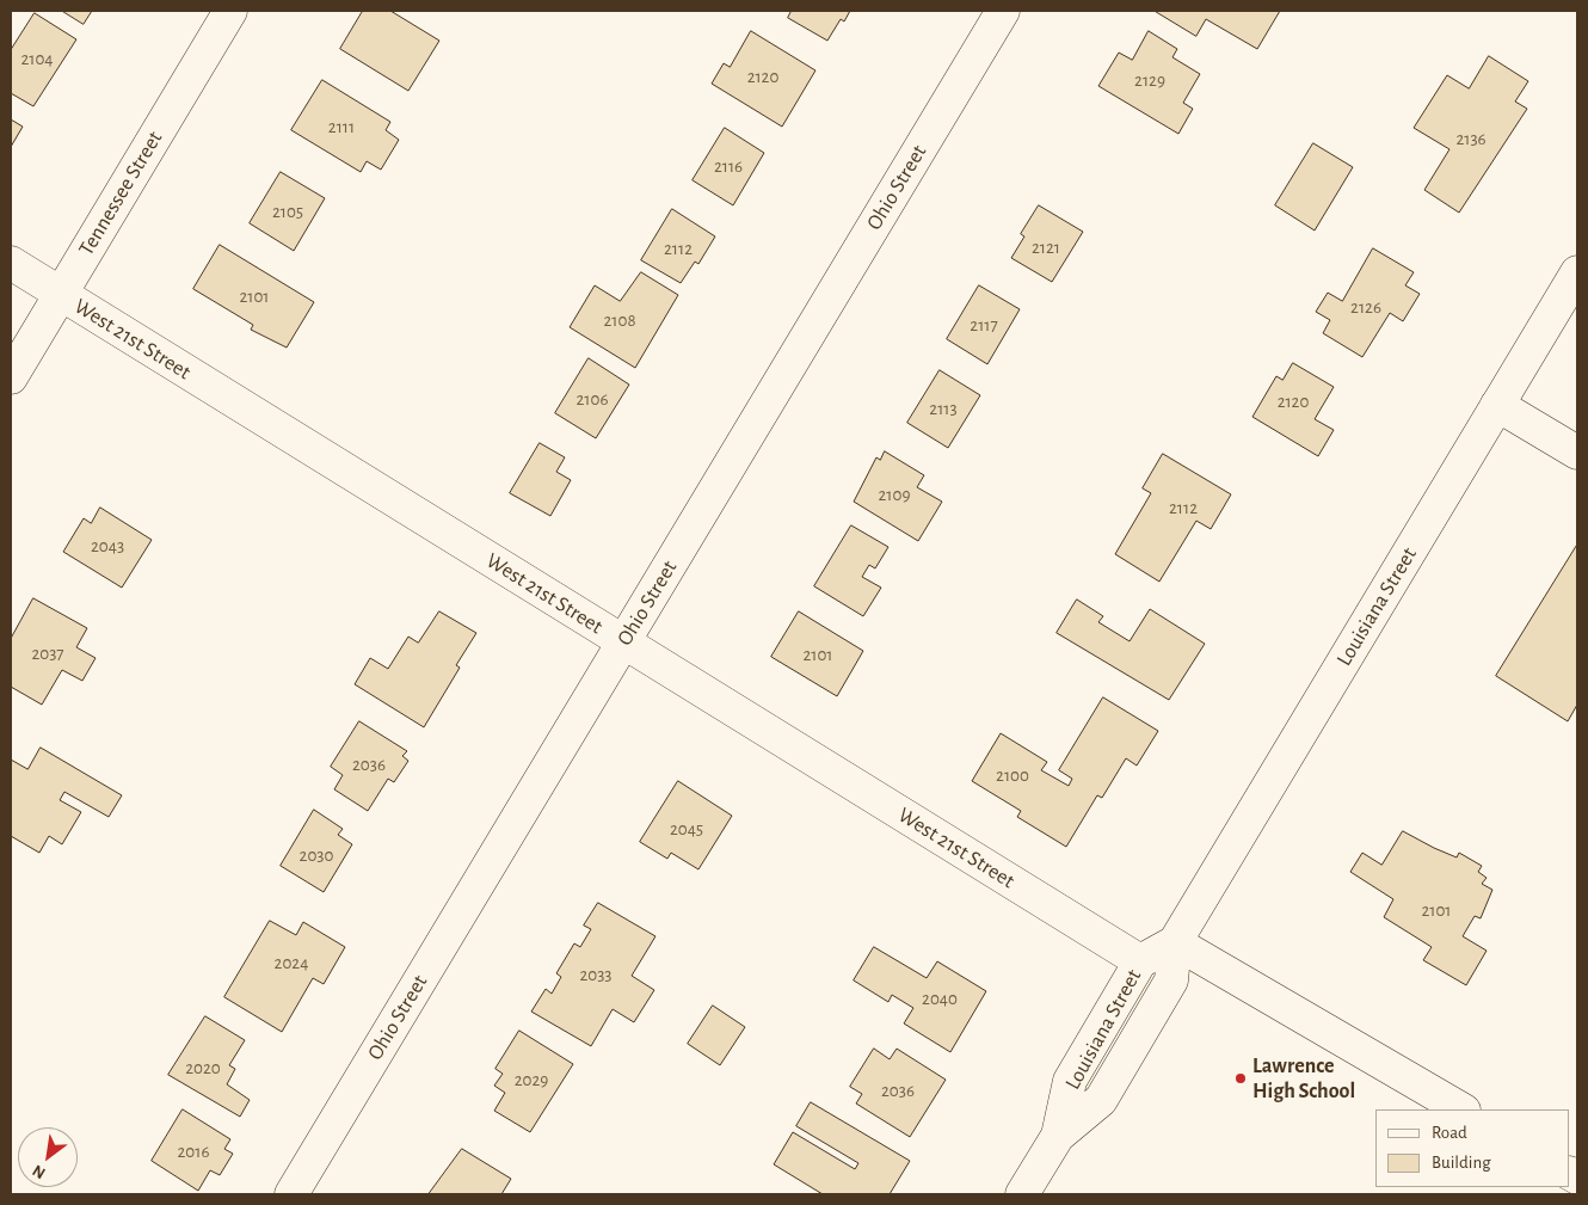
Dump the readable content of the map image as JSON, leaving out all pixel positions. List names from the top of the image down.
{
  "streets": {
    "street": [
      "Ohio Street",
      "Tennessee Street",
      "West 21st Street",
      "Louisiana Street"
    ]
  },
  "crossings": [
    ["Ohio Street", "West 21st Street"],
    ["Tennessee Street", "West 21st Street"],
    ["West 21st Street", "Louisiana Street"]
  ],
  "places": ["Lawrence High School"],
  "house_numbers": [
    "2104",
    "2120",
    "2129",
    "2111",
    "2136",
    "2116",
    "2105",
    "2121",
    "2112",
    "2101",
    "2126",
    "2108",
    "2117",
    "2106",
    "2120",
    "2113",
    "2109",
    "2112",
    "2043",
    "2037",
    "2101",
    "2036",
    "2100",
    "2045",
    "2030",
    "2101",
    "2024",
    "2033",
    "2040",
    "2020",
    "2029",
    "2036",
    "2016"
  ],
  "legend": ["Road", "Building"],
  "north": "bottom left"
}
